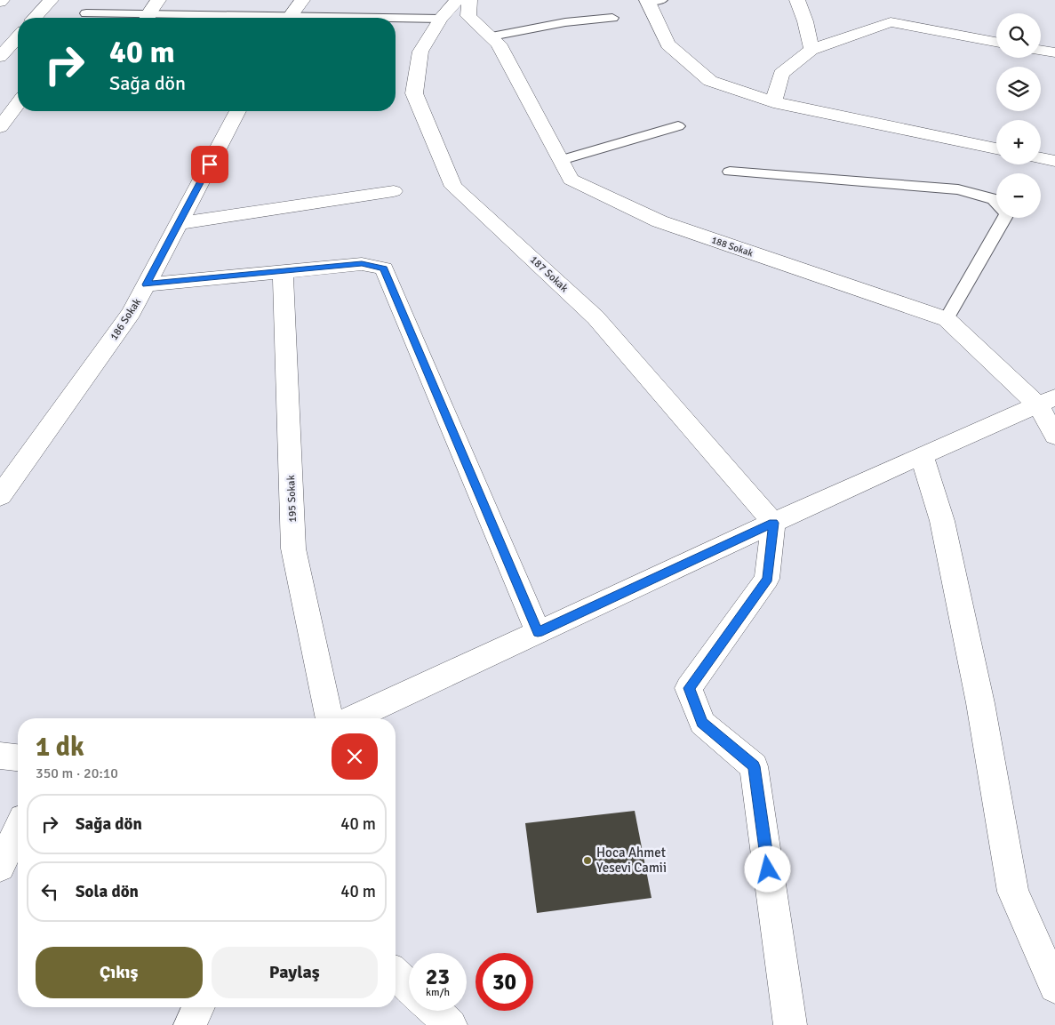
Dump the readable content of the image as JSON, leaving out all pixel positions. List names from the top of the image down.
{
  "streets": {
    "main road": [
      "188 Sokak",
      "187 Sokak",
      "186 Sokak",
      "195 Sokak"
    ]
  },
  "places": ["Hoca Ahmet Yesevi Camii"],
  "page": {
    "map_buttons": ["+", "−"],
    "turn": ["40 m", "Sağa dön"],
    "heading": ["1 dk", "350 m · 20:10"],
    "list": [
      {
        "name": "Sağa dön",
        "value": "40 m"
      },
      {
        "name": "Sola dön",
        "value": "40 m"
      }
    ],
    "buttons": ["Çıkış", "Paylaş"],
    "speed": "23 km/h",
    "limit": "30"
  }
}
